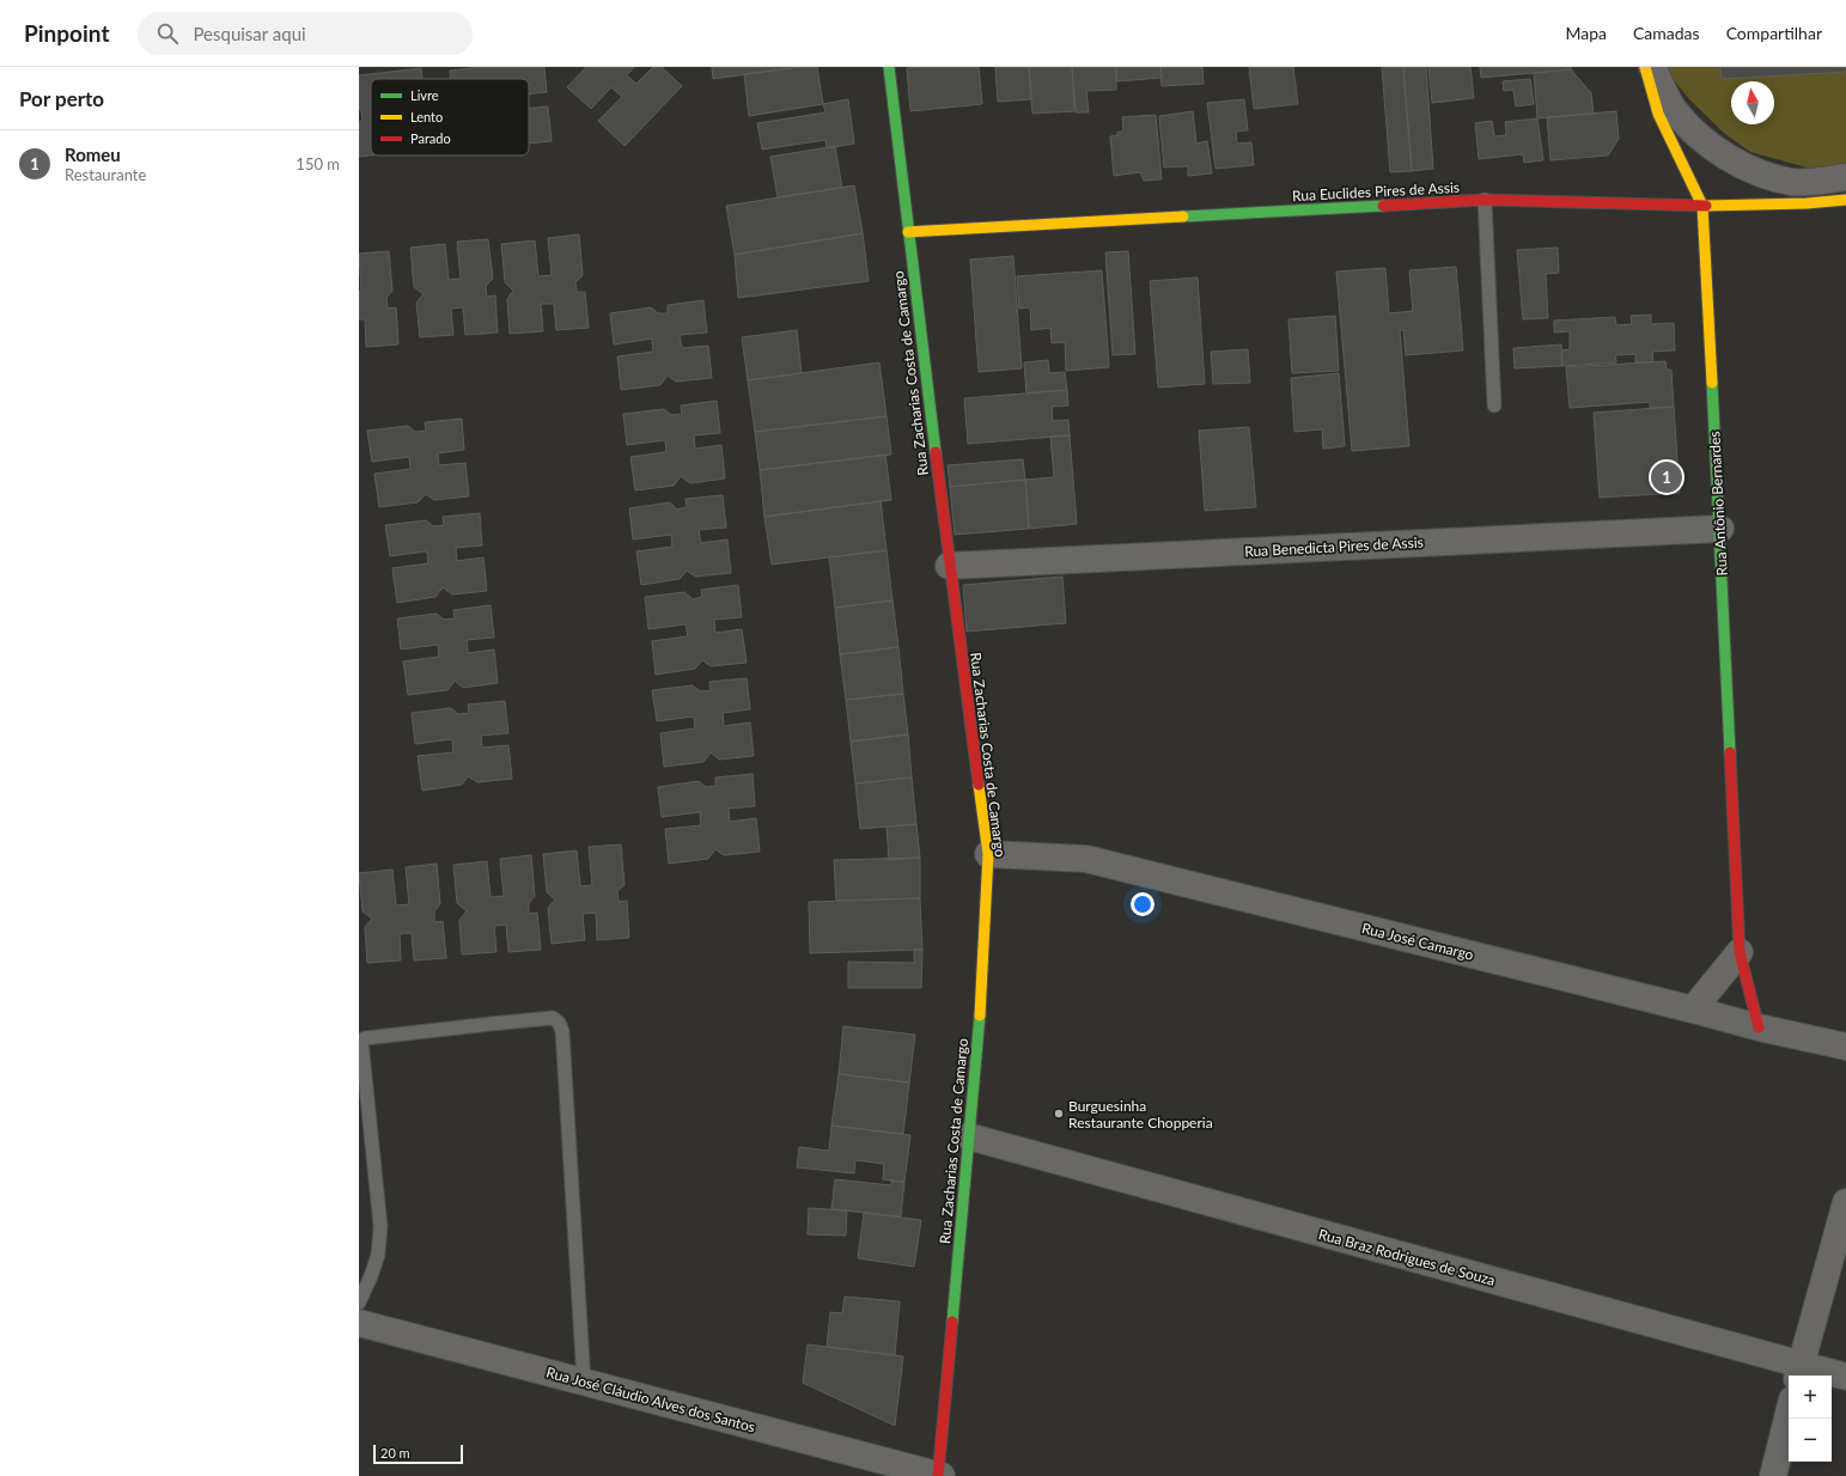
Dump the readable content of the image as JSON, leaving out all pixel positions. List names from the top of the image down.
{
  "streets": {
    "street": [
      "Rua Euclides Pires de Assis",
      "Rua Zacharias Costa de Camargo",
      "Rua Antônio Bernardes",
      "Rua Benedicta Pires de Assis",
      "Rua José Camargo",
      "Rua Braz Rodrigues de Souza",
      "Rua José Cláudio Alves dos Santos"
    ]
  },
  "crossings": [
    ["Rua Euclides Pires de Assis", "Rua Zacharias Costa de Camargo"],
    ["Rua Euclides Pires de Assis", "Rua Antônio Bernardes"],
    ["Rua Zacharias Costa de Camargo", "Rua Benedicta Pires de Assis"],
    ["Rua Zacharias Costa de Camargo", "Rua José Camargo"],
    ["Rua Zacharias Costa de Camargo", "Rua Braz Rodrigues de Souza"],
    ["Rua Zacharias Costa de Camargo", "Rua José Cláudio Alves dos Santos"],
    ["Rua Antônio Bernardes", "Rua Benedicta Pires de Assis"],
    ["Rua Antônio Bernardes", "Rua José Camargo"]
  ],
  "places": ["Burguesinha Restaurante Chopperia"],
  "legend": ["Livre", "Lento", "Parado"],
  "scale_bar": "20 m",
  "north": "top",
  "page": {
    "header": "Pinpoint",
    "search": "Pesquisar aqui",
    "nav": ["Mapa", "Camadas", "Compartilhar"],
    "heading": "Por perto",
    "list": [
      {
        "mark": "1",
        "name": "Romeu",
        "note": "Restaurante",
        "value": "150 m"
      }
    ],
    "pins": "1",
    "map_buttons": ["+", "−"],
    "scale": "20 m"
  }
}
